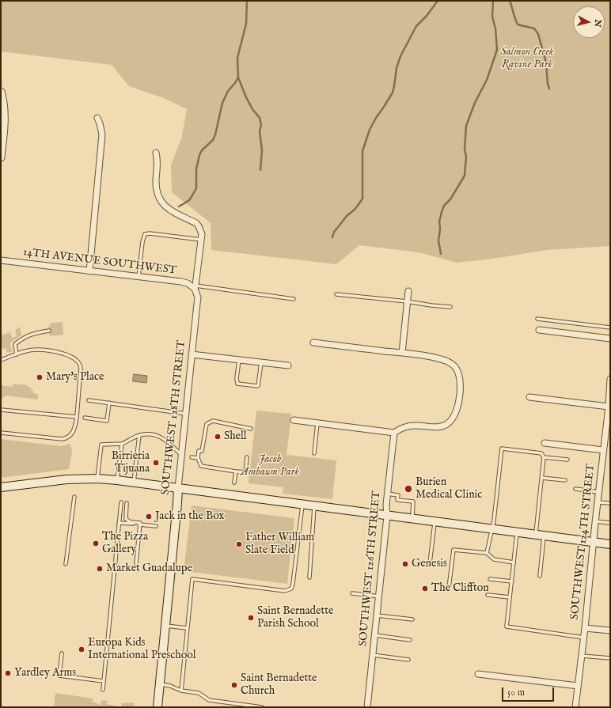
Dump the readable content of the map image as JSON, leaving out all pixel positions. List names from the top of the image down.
{
  "streets": {
    "main road": ["SOUTHWEST 128TH STREET"],
    "street": ["14TH AVENUE SOUTHWEST", "SOUTHWEST 124TH STREET", "SOUTHWEST 126TH STREET"]
  },
  "crossings": [
    ["14TH AVENUE SOUTHWEST", "SOUTHWEST 128TH STREET"]
  ],
  "parks": ["Salmon Creek Ravine Park", "Jacob Ambaum Park"],
  "places": [
    "Mary's Place",
    "Shell",
    "Birrieria Tijuana",
    "Burien Medical Clinic",
    "Jack in the Box",
    "The Pizza Gallery",
    "Father William Slate Field",
    "Genesis",
    "Market Guadalupe",
    "The Cliffton",
    "Saint Bernadette Parish School",
    "Europa Kids International Preschool",
    "Yardley Arms",
    "Saint Bernadette Church"
  ],
  "scale_bar": "50 m",
  "north": "right"
}
